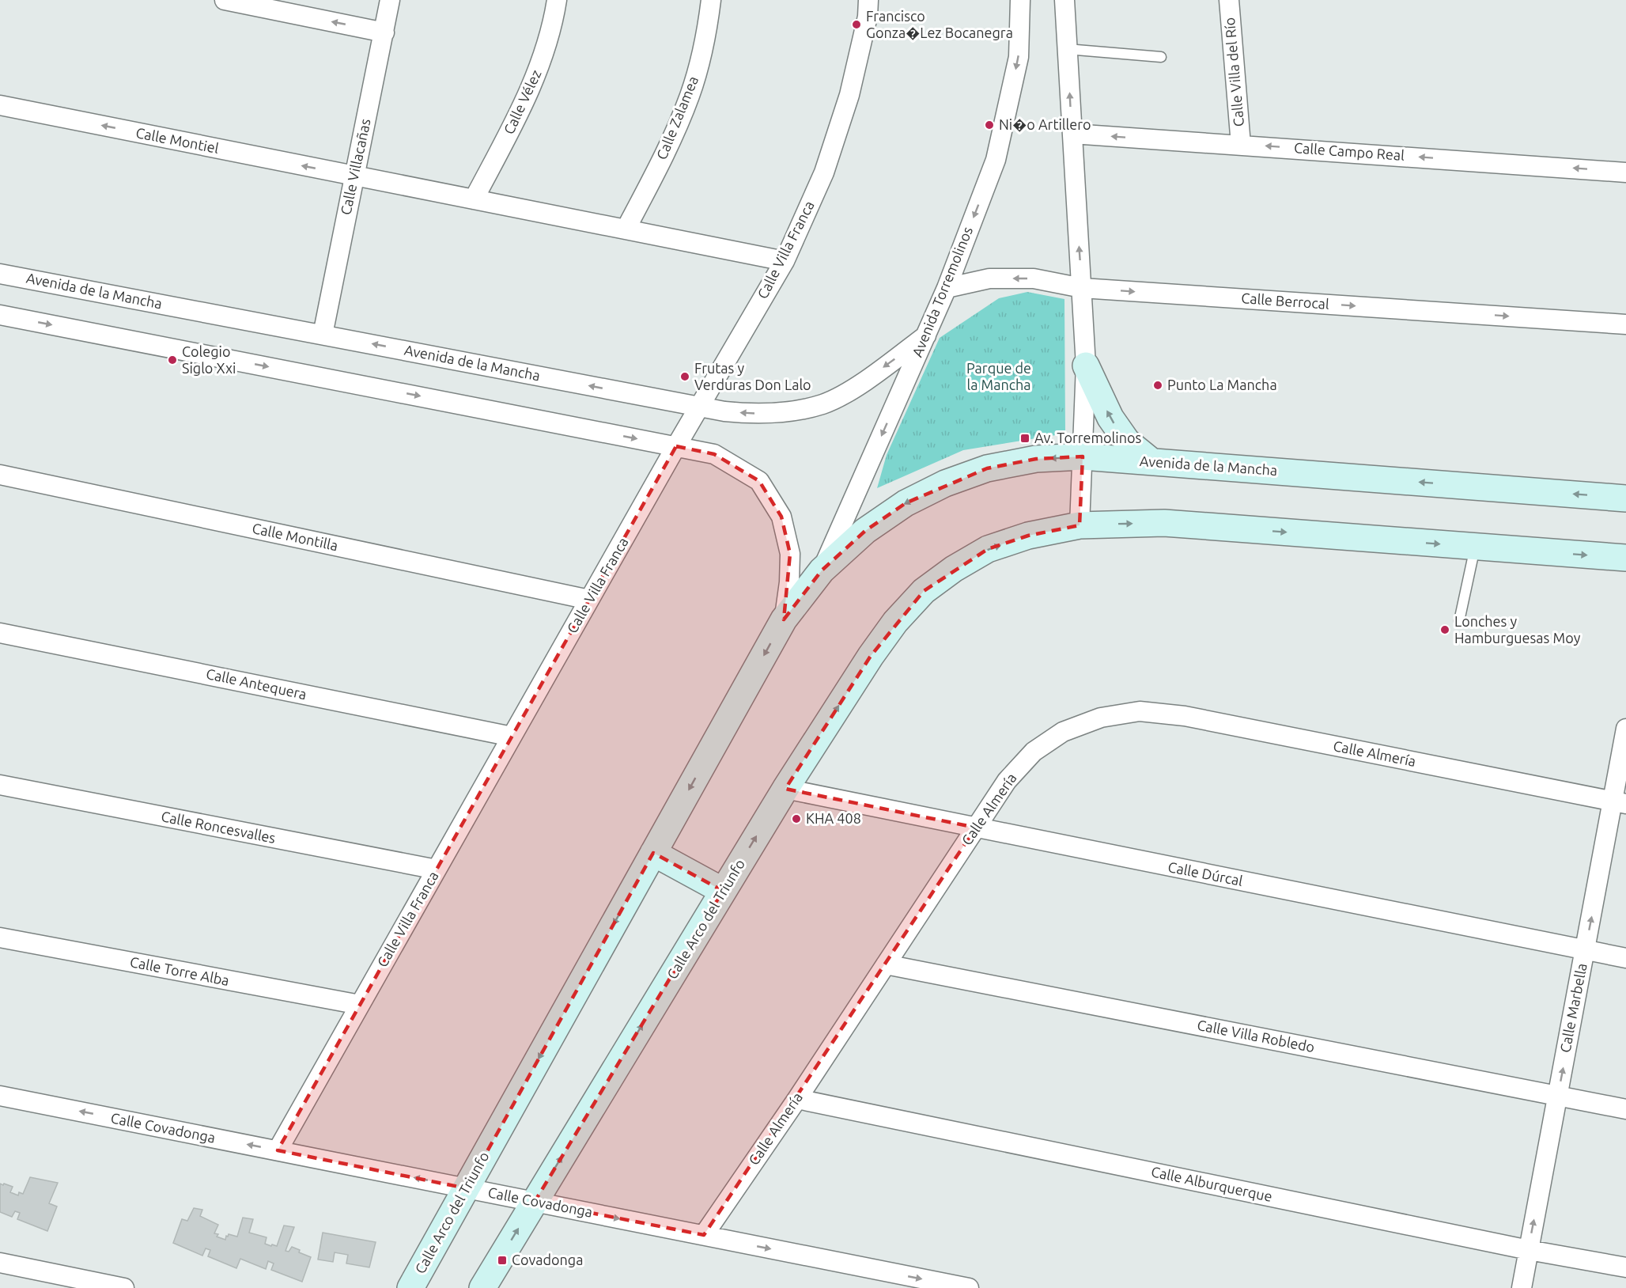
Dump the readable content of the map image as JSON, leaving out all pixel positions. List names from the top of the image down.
{
  "streets": {
    "street": [
      "Calle Villa del Río",
      "Calle Vélez",
      "Calle Zalamea",
      "Calle Montiel",
      "Calle Campo Real",
      "Calle Villacañas",
      "Calle Villa Franca",
      "Avenida de la Mancha",
      "Avenida Torremolinos",
      "Calle Berrocal",
      "Calle Montilla",
      "Calle Antequera",
      "Calle Almería",
      "Calle Roncesvalles",
      "Calle Dúrcal",
      "Calle Arco del Triunfo",
      "Calle Torre Alba",
      "Calle Marbella",
      "Calle Villa Robledo",
      "Calle Covadonga",
      "Calle Alburquerque"
    ]
  },
  "crossings": [
    ["Calle Villa del Río", "Calle Campo Real"],
    ["Calle Vélez", "Calle Montiel"],
    ["Calle Zalamea", "Calle Montiel"],
    ["Calle Montiel", "Calle Villacañas"],
    ["Calle Montiel", "Calle Villa Franca"],
    ["Calle Villacañas", "Avenida de la Mancha"],
    ["Calle Villa Franca", "Avenida de la Mancha"],
    ["Calle Villa Franca", "Calle Montilla"],
    ["Calle Villa Franca", "Calle Antequera"],
    ["Calle Villa Franca", "Calle Roncesvalles"],
    ["Calle Villa Franca", "Calle Torre Alba"],
    ["Calle Villa Franca", "Calle Covadonga"],
    ["Avenida de la Mancha", "Avenida Torremolinos"],
    ["Avenida de la Mancha", "Calle Arco del Triunfo"],
    ["Avenida Torremolinos", "Calle Berrocal"],
    ["Avenida Torremolinos", "Calle Arco del Triunfo"],
    ["Calle Almería", "Calle Dúrcal"],
    ["Calle Almería", "Calle Marbella"],
    ["Calle Almería", "Calle Villa Robledo"],
    ["Calle Almería", "Calle Covadonga"],
    ["Calle Almería", "Calle Alburquerque"],
    ["Calle Dúrcal", "Calle Arco del Triunfo"],
    ["Calle Dúrcal", "Calle Marbella"],
    ["Calle Arco del Triunfo", "Calle Covadonga"],
    ["Calle Marbella", "Calle Villa Robledo"],
    ["Calle Marbella", "Calle Alburquerque"]
  ],
  "one_way": ["Calle Campo Real", "Calle Marbella"],
  "parks": ["Parque de la Mancha"],
  "places": {
    "other": [
      "Francisco Gonza�Lez Bocanegra",
      "Ni�o Artillero",
      "Colegio Siglo Xxi",
      "Frutas y Verduras Don Lalo",
      "Punto La Mancha",
      "Lonches y Hamburguesas Moy",
      "KHA 408"
    ],
    "transit": ["Av. Torremolinos", "Covadonga"]
  }
}
